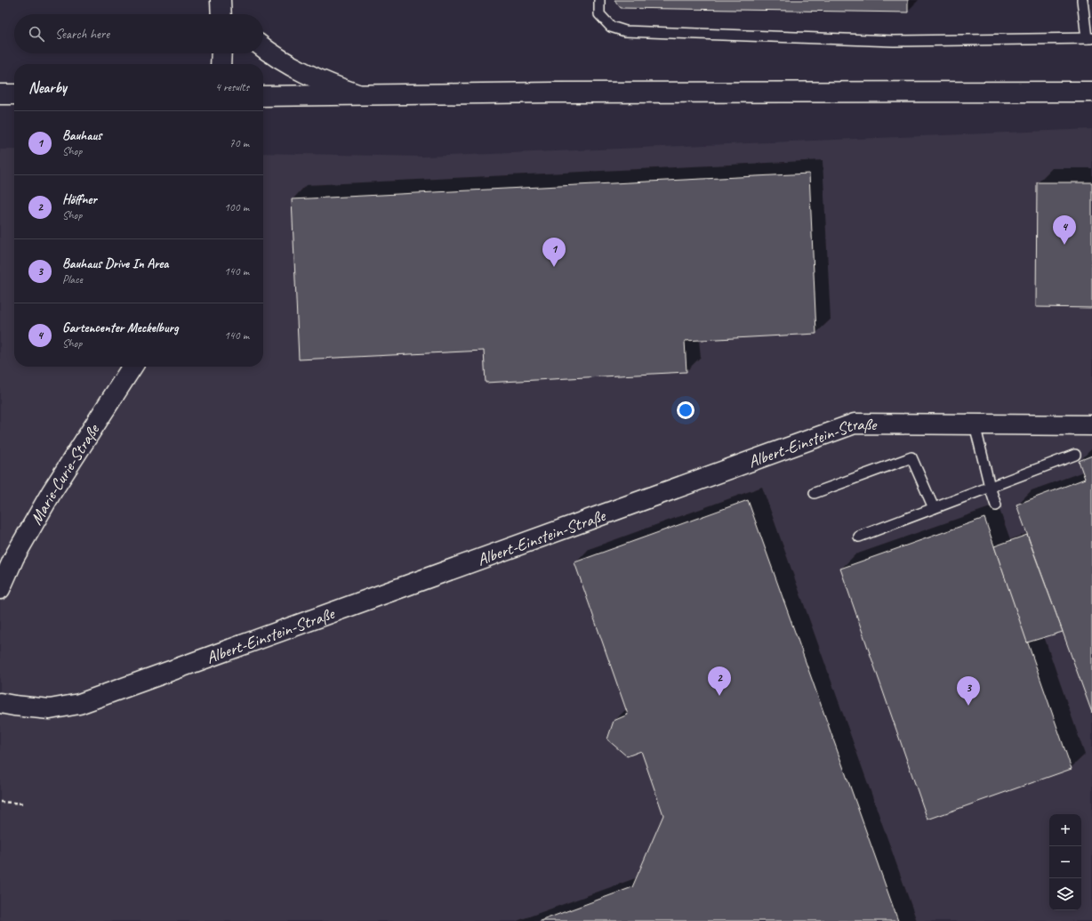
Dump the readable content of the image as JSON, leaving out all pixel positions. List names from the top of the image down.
{
  "streets": {
    "street": ["Albert-Einstein-Straße", "Marie-Curie-Straße"]
  },
  "page": {
    "search": "Search here",
    "heading": ["Nearby", "4 results"],
    "list": [
      {
        "mark": "1",
        "name": "Bauhaus",
        "note": "Shop",
        "value": "70 m"
      },
      {
        "mark": "2",
        "name": "Höffner",
        "note": "Shop",
        "value": "100 m"
      },
      {
        "mark": "3",
        "name": "Bauhaus Drive In Area",
        "note": "Place",
        "value": "140 m"
      },
      {
        "mark": "4",
        "name": "Gartencenter Meckelburg",
        "note": "Shop",
        "value": "140 m"
      }
    ],
    "pins": [
      "4",
      "1",
      "2",
      "3"
    ],
    "map_buttons": ["+", "−"]
  }
}
